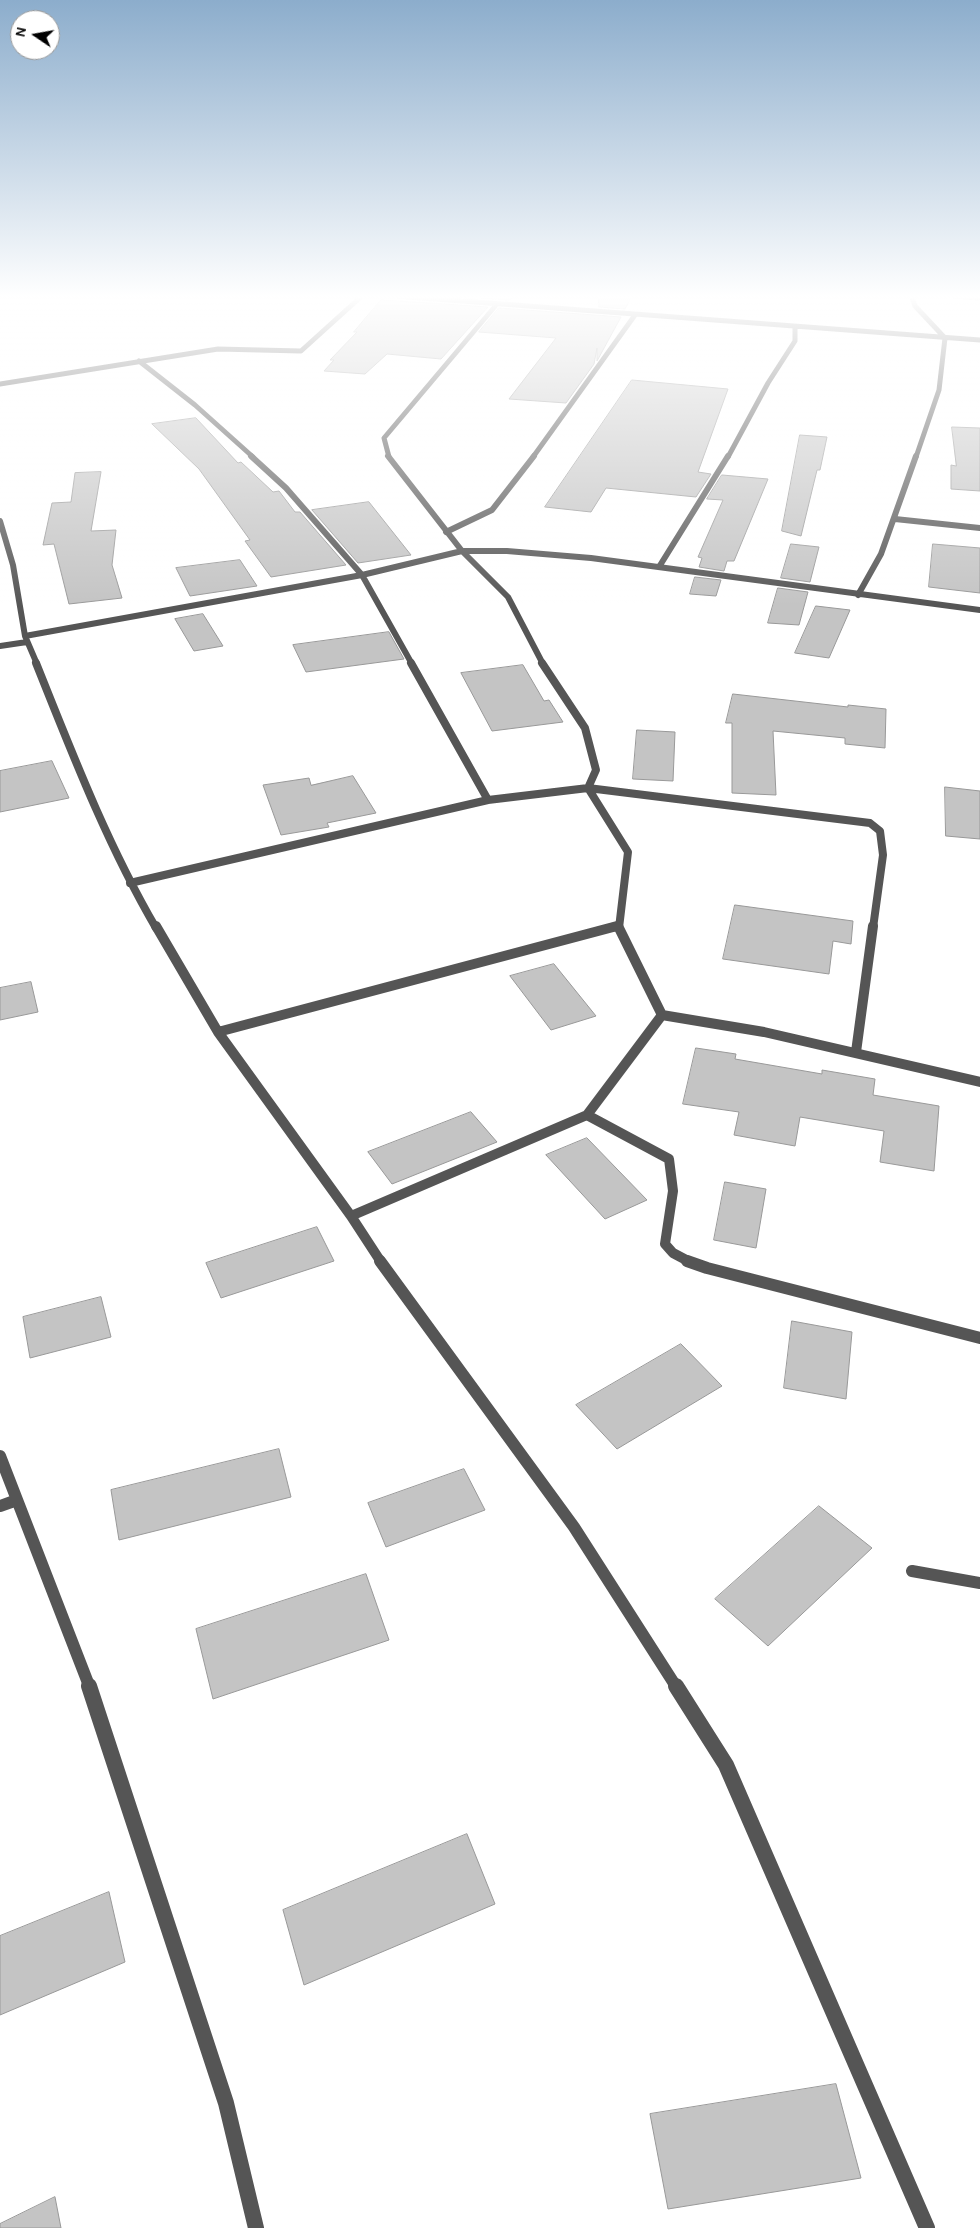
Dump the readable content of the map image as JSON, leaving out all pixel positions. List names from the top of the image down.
{
  "north": "left"
}
